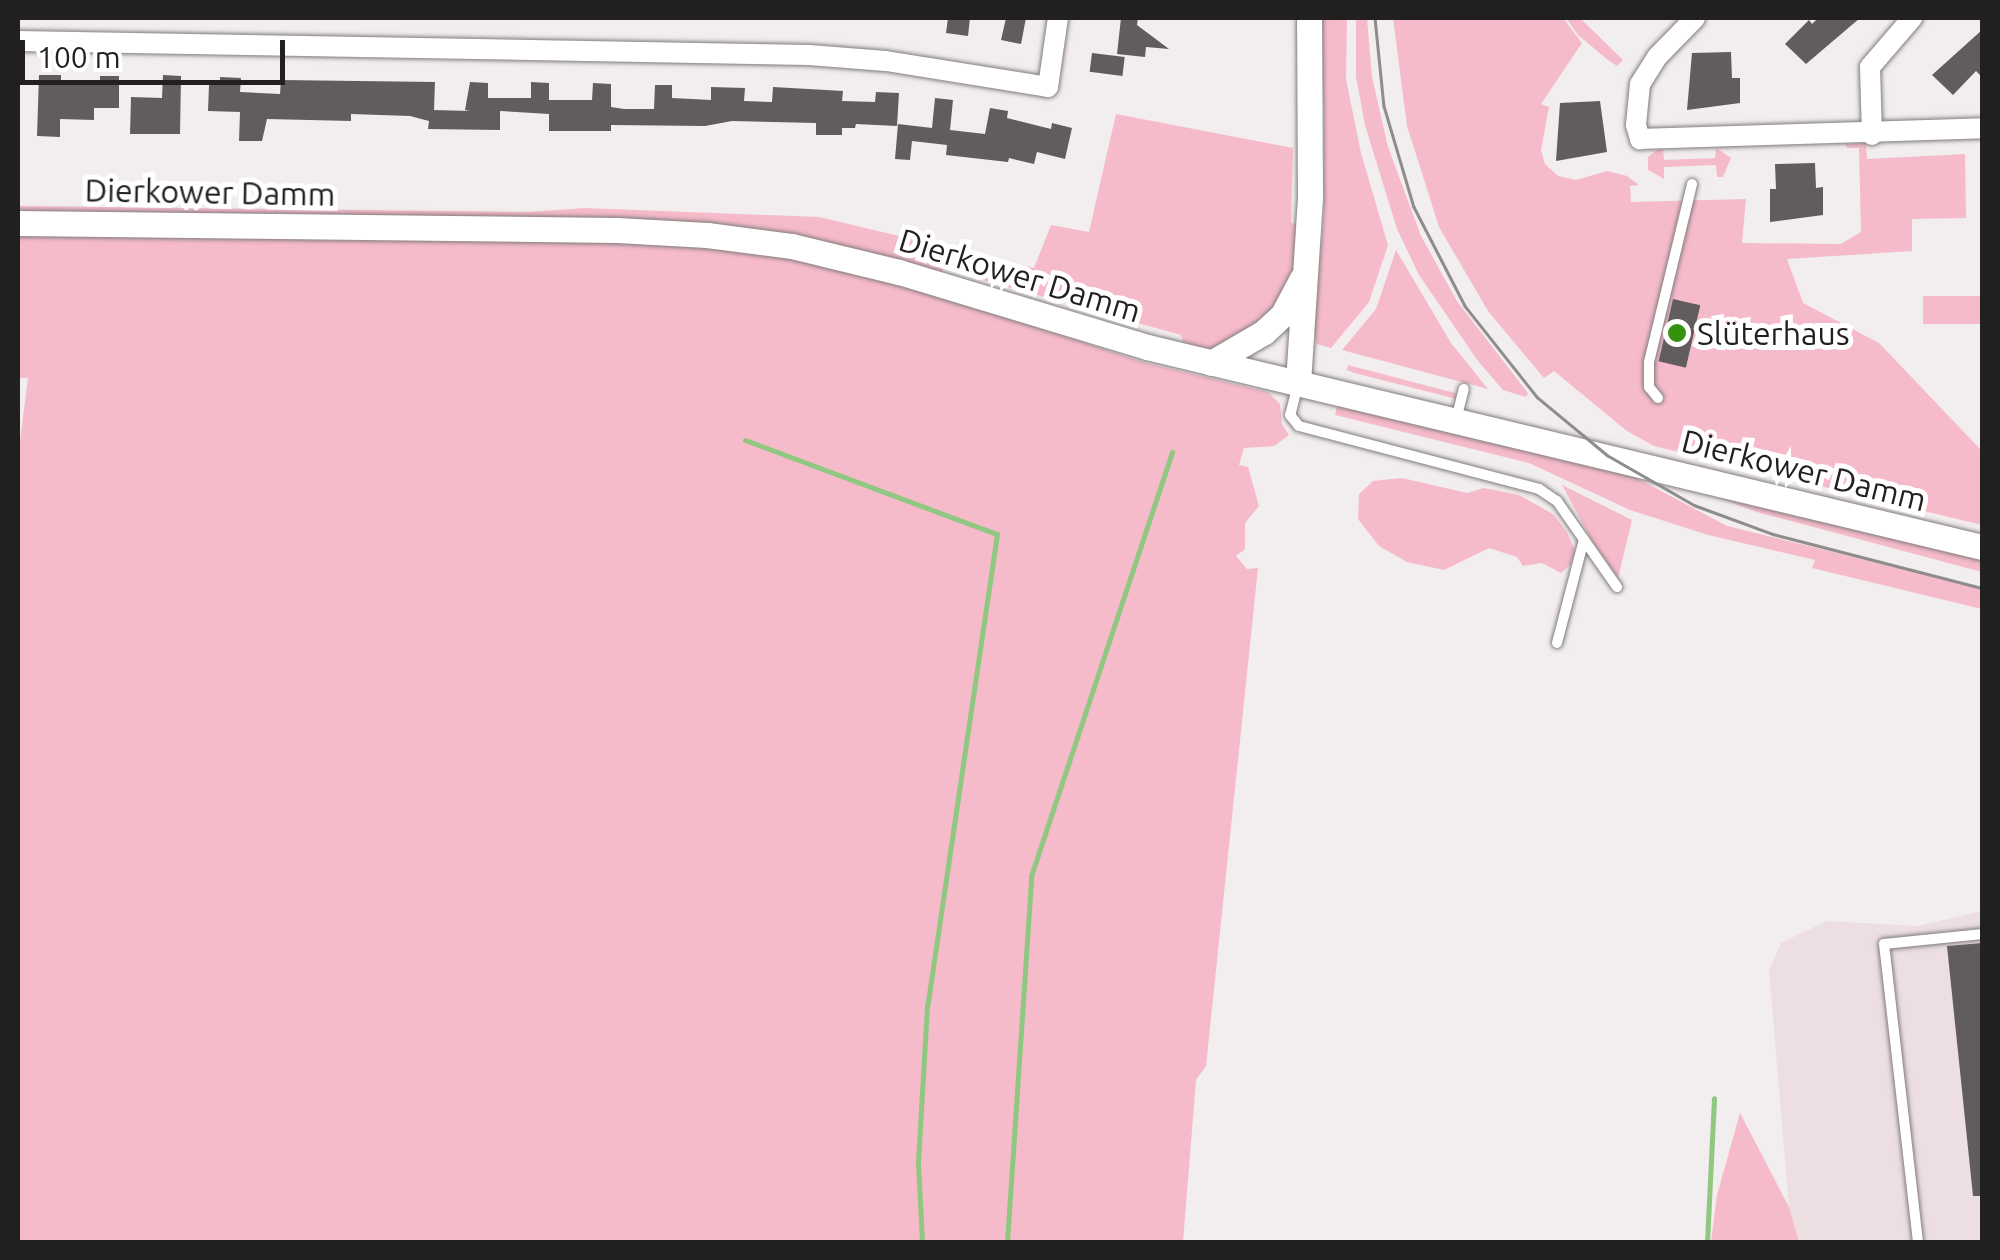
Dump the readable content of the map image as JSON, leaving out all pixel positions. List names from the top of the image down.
{
  "streets": {
    "street": ["Dierkower Damm"]
  },
  "places": ["Slüterhaus"],
  "scale_bar": "100 m"
}
